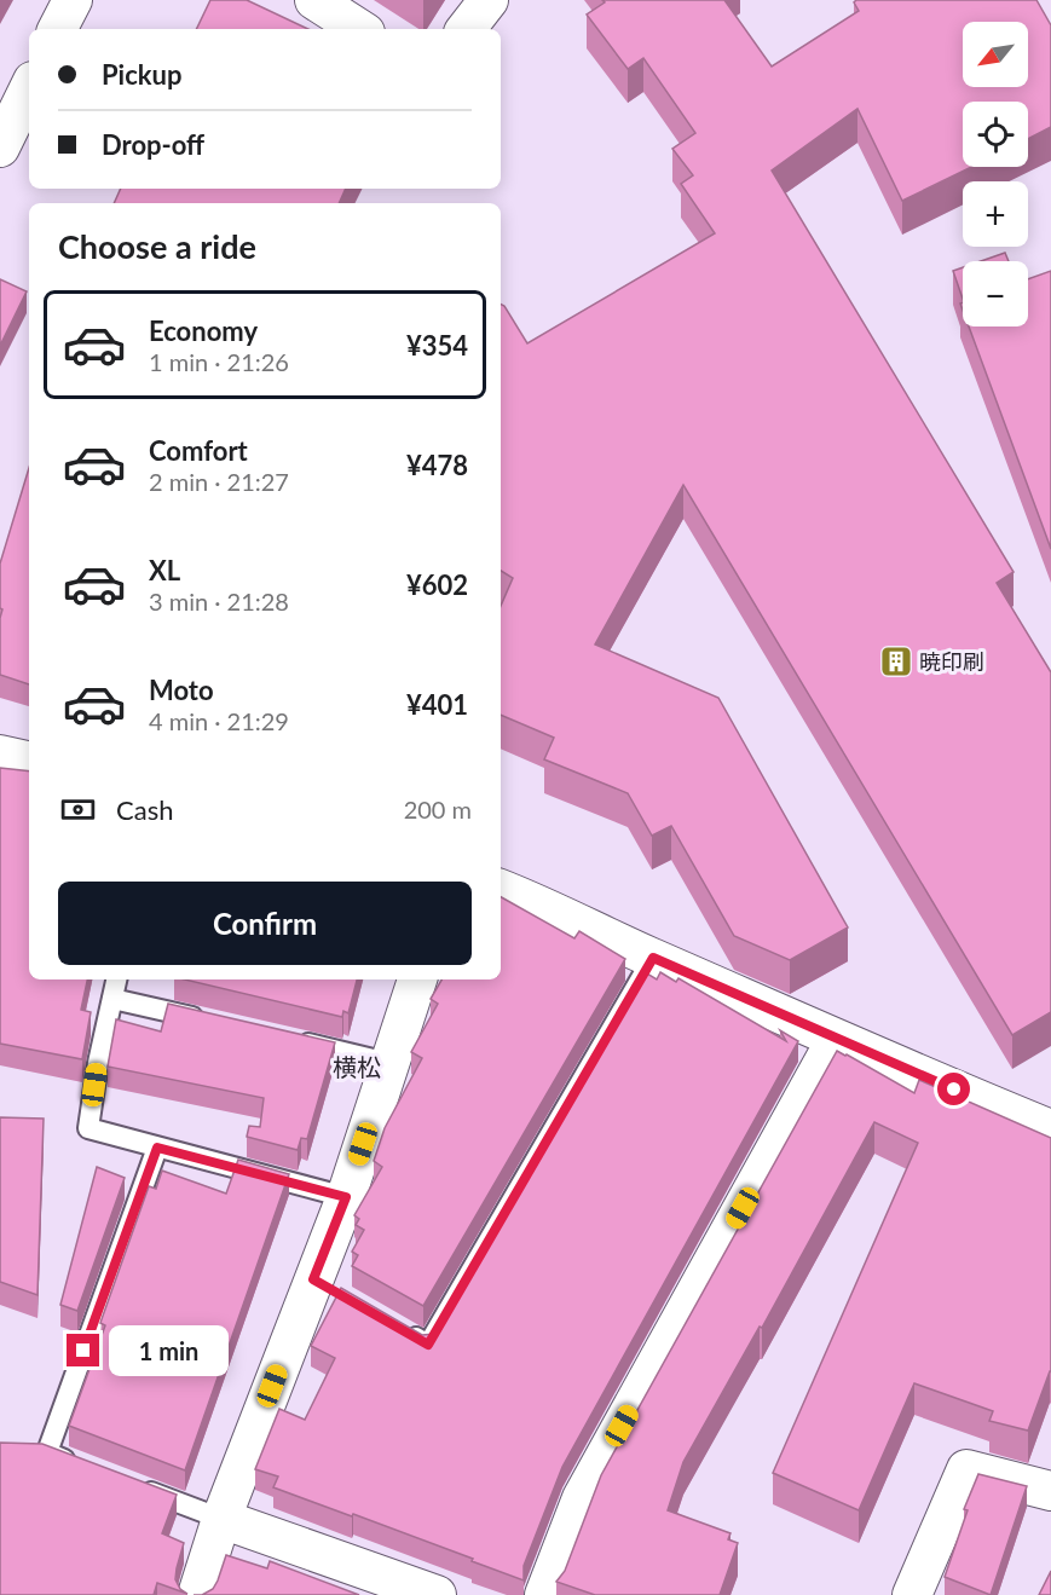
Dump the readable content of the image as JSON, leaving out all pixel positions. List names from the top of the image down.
{
  "districts": ["横松"],
  "places": {
    "building": ["暁印刷"]
  },
  "north": "bottom left",
  "page": {
    "map_buttons": ["+", "−"],
    "banner": ["Pickup", "Drop-off"],
    "heading": "Choose a ride",
    "list": [
      {
        "name": "Economy",
        "note": "1 min · 21:26",
        "value": "¥354"
      },
      {
        "name": "Comfort",
        "note": "2 min · 21:27",
        "value": "¥478"
      },
      {
        "name": "XL",
        "note": "3 min · 21:28",
        "value": "¥602"
      },
      {
        "name": "Moto",
        "note": "4 min · 21:29",
        "value": "¥401"
      }
    ],
    "pay": ["Cash", "200 m"],
    "buttons": "Confirm",
    "bubble": "1 min"
  }
}
